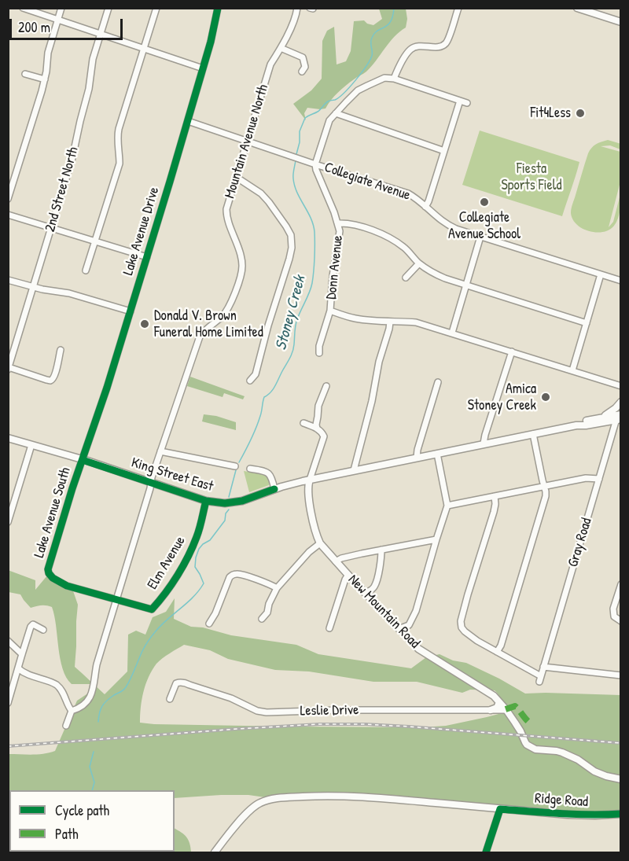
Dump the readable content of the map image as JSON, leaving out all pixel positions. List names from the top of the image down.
{
  "streets": {
    "main road": [
      "King Street East",
      "Gray Road",
      "New Mountain Road",
      "Ridge Road"
    ],
    "street": [
      "Mountain Avenue North",
      "Collegiate Avenue",
      "2nd Street North",
      "Lake Avenue Drive",
      "Donn Avenue",
      "Lake Avenue South",
      "Elm Avenue",
      "Leslie Drive"
    ]
  },
  "crossings": [
    ["Mountain Avenue North", "Collegiate Avenue"],
    ["Mountain Avenue North", "King Street East"],
    ["Mountain Avenue North", "Lake Avenue South"],
    ["Mountain Avenue North", "Elm Avenue"],
    ["Collegiate Avenue", "Lake Avenue Drive"],
    ["Collegiate Avenue", "Donn Avenue"],
    ["Lake Avenue Drive", "King Street East"],
    ["Lake Avenue Drive", "Lake Avenue South"],
    ["King Street East", "Lake Avenue South"],
    ["King Street East", "Gray Road"],
    ["King Street East", "Elm Avenue"],
    ["King Street East", "New Mountain Road"],
    ["Lake Avenue South", "Elm Avenue"],
    ["New Mountain Road", "Leslie Drive"]
  ],
  "water": ["Stoney Creek"],
  "parks": ["Fiesta Sports Field"],
  "places": [
    "Fit4Less",
    "Collegiate Avenue School",
    "Donald V. Brown Funeral Home Limited",
    "Amica Stoney Creek"
  ],
  "legend": ["Cycle path", "Path"],
  "scale_bar": "200 m"
}
